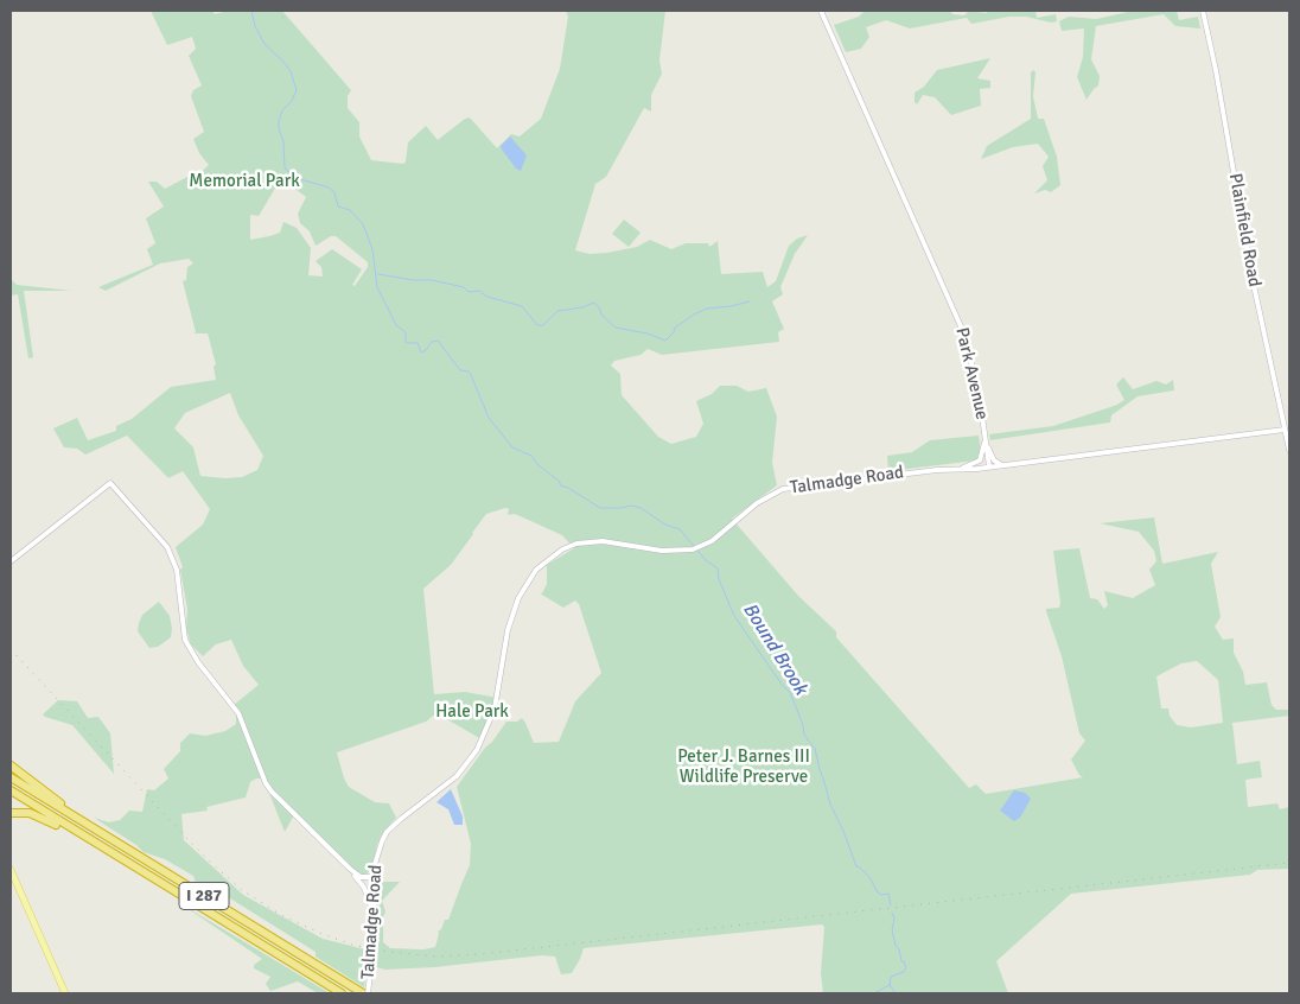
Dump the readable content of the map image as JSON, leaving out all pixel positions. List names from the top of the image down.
{
  "streets": {
    "highway": ["I 287"],
    "street": ["Plainfield Road", "Park Avenue", "Talmadge Road"]
  },
  "crossings": [
    ["Park Avenue", "Talmadge Road"],
    ["Talmadge Road", "I 287"]
  ],
  "water": ["Bound Brook"],
  "parks": ["Memorial Park", "Hale Park", "Peter J. Barnes III Wildlife Preserve"]
}
